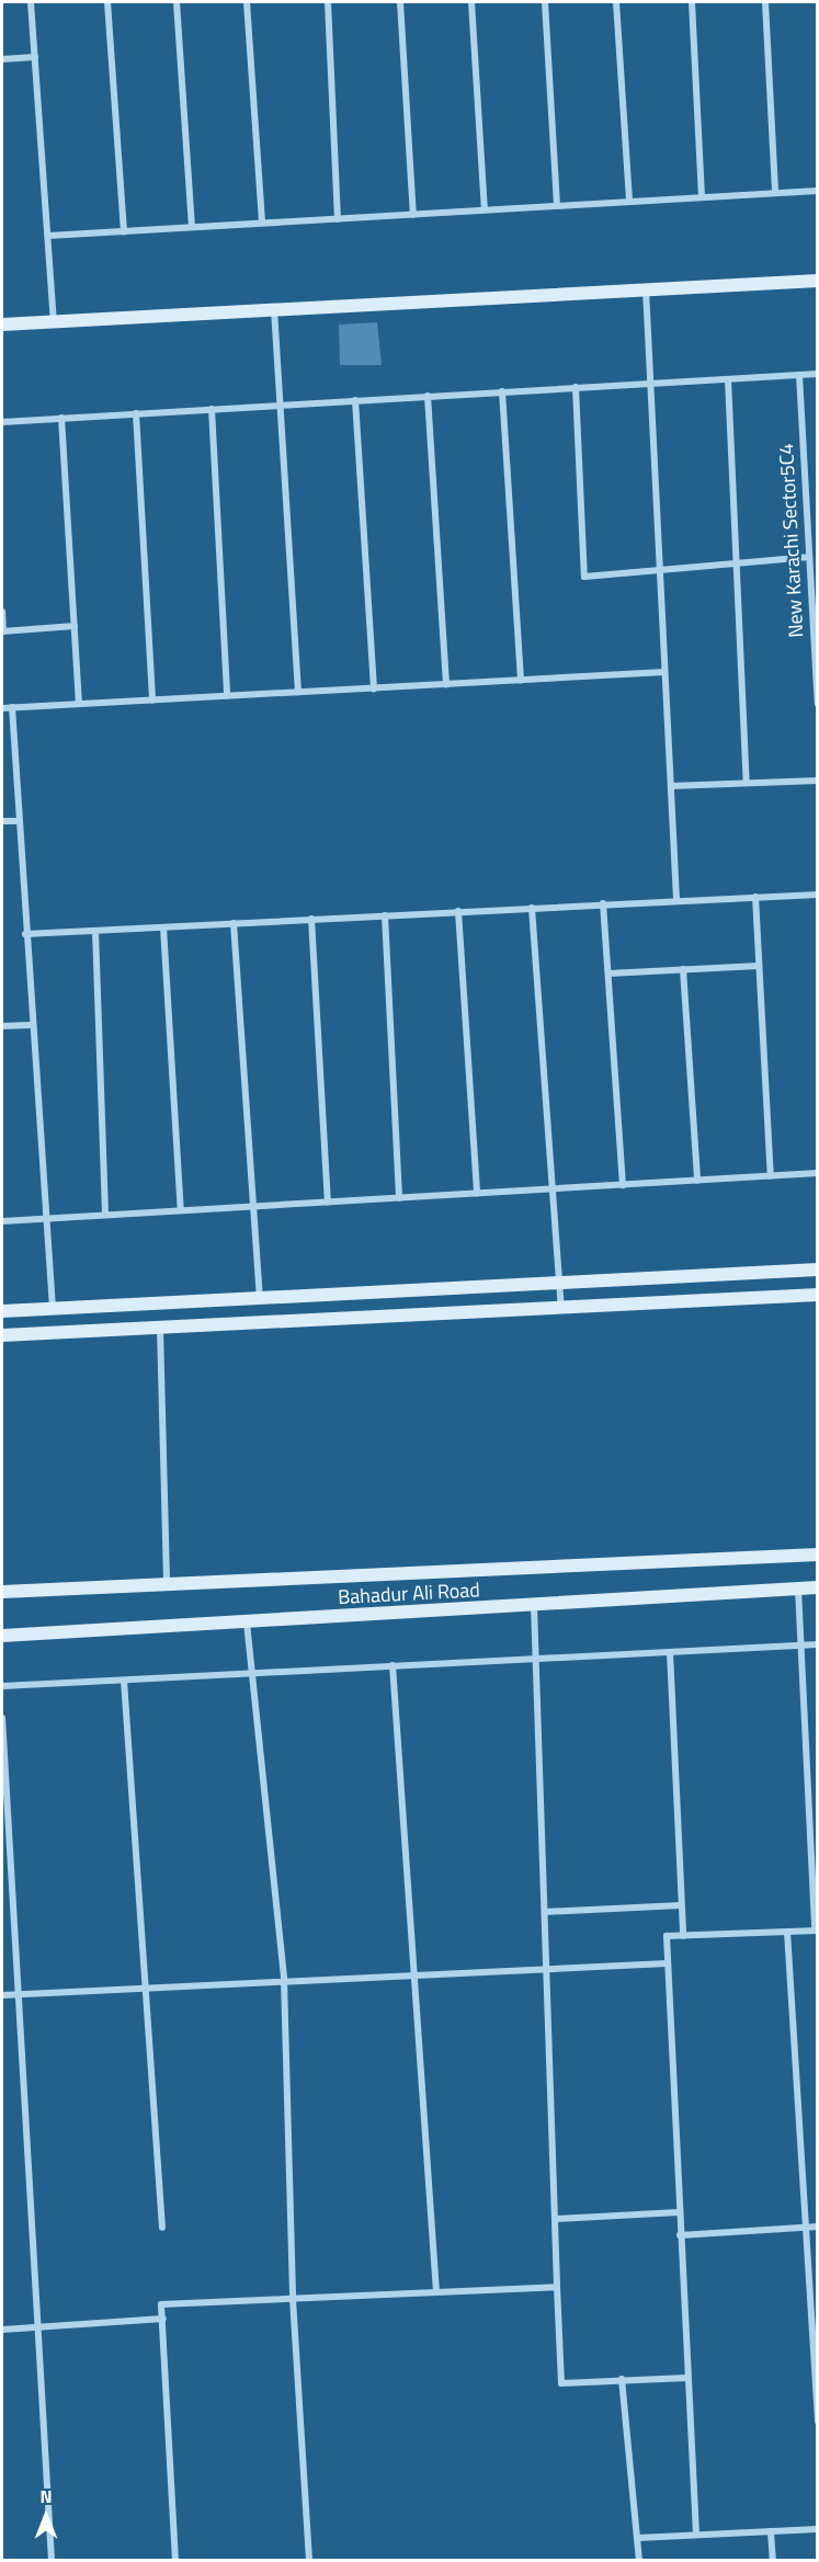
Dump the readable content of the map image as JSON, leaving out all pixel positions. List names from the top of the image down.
{
  "streets": {
    "street": ["New Karachi Sector5C4", "Bahadur Ali Road"]
  },
  "north": "top"
}
